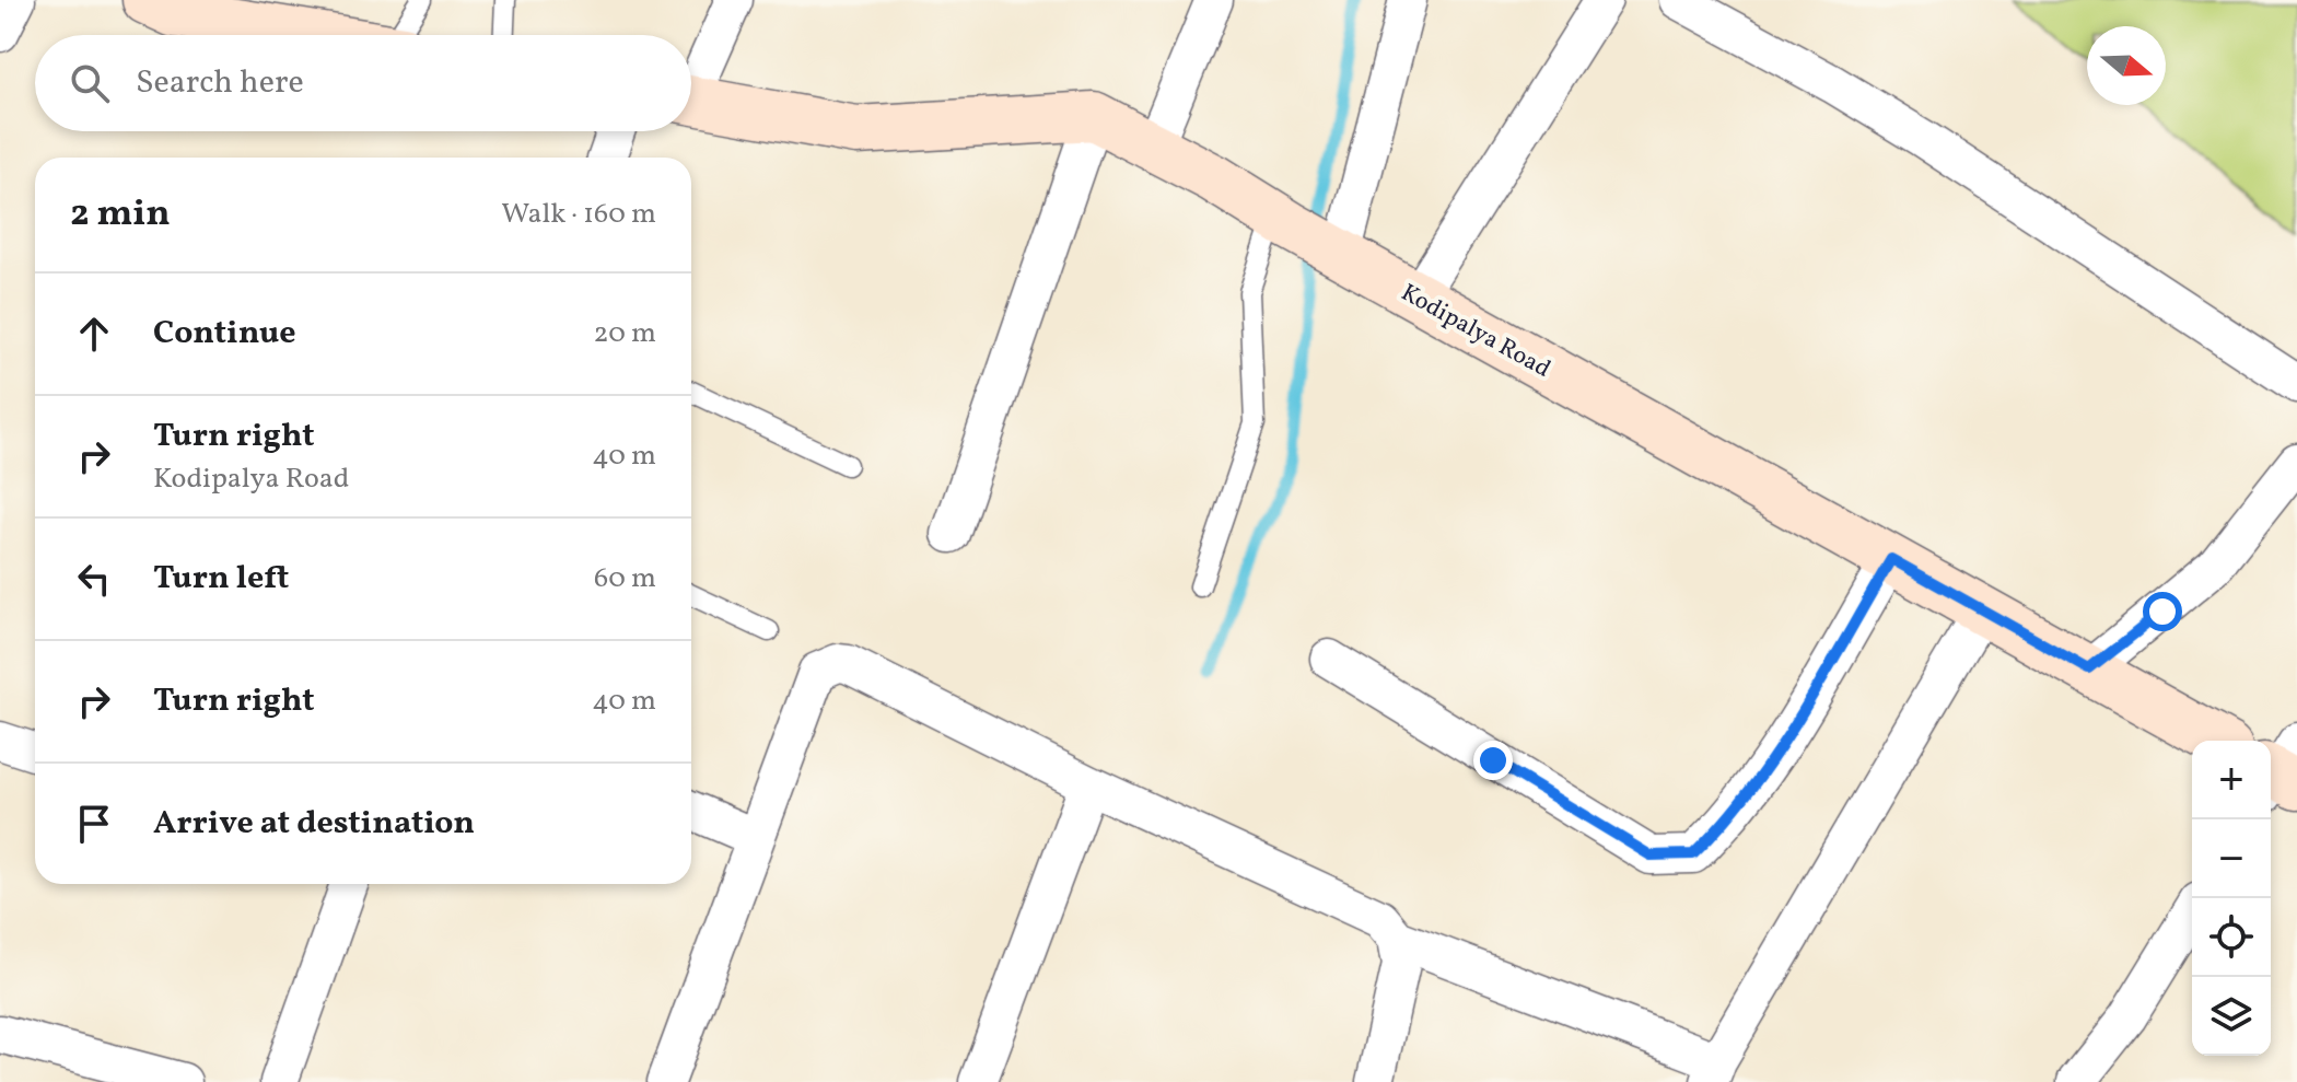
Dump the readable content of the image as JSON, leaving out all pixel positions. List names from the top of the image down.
{
  "streets": {
    "main road": ["Kodipalya Road"]
  },
  "north": "right",
  "page": {
    "search": "Search here",
    "heading": ["2 min", "Walk · 160 m"],
    "list": [
      ["Continue", "20 m"],
      ["Turn right", "Kodipalya Road", "40 m"],
      ["Turn left", "60 m"],
      ["Turn right", "40 m"],
      "Arrive at destination"
    ],
    "map_buttons": ["+", "−"]
  }
}
